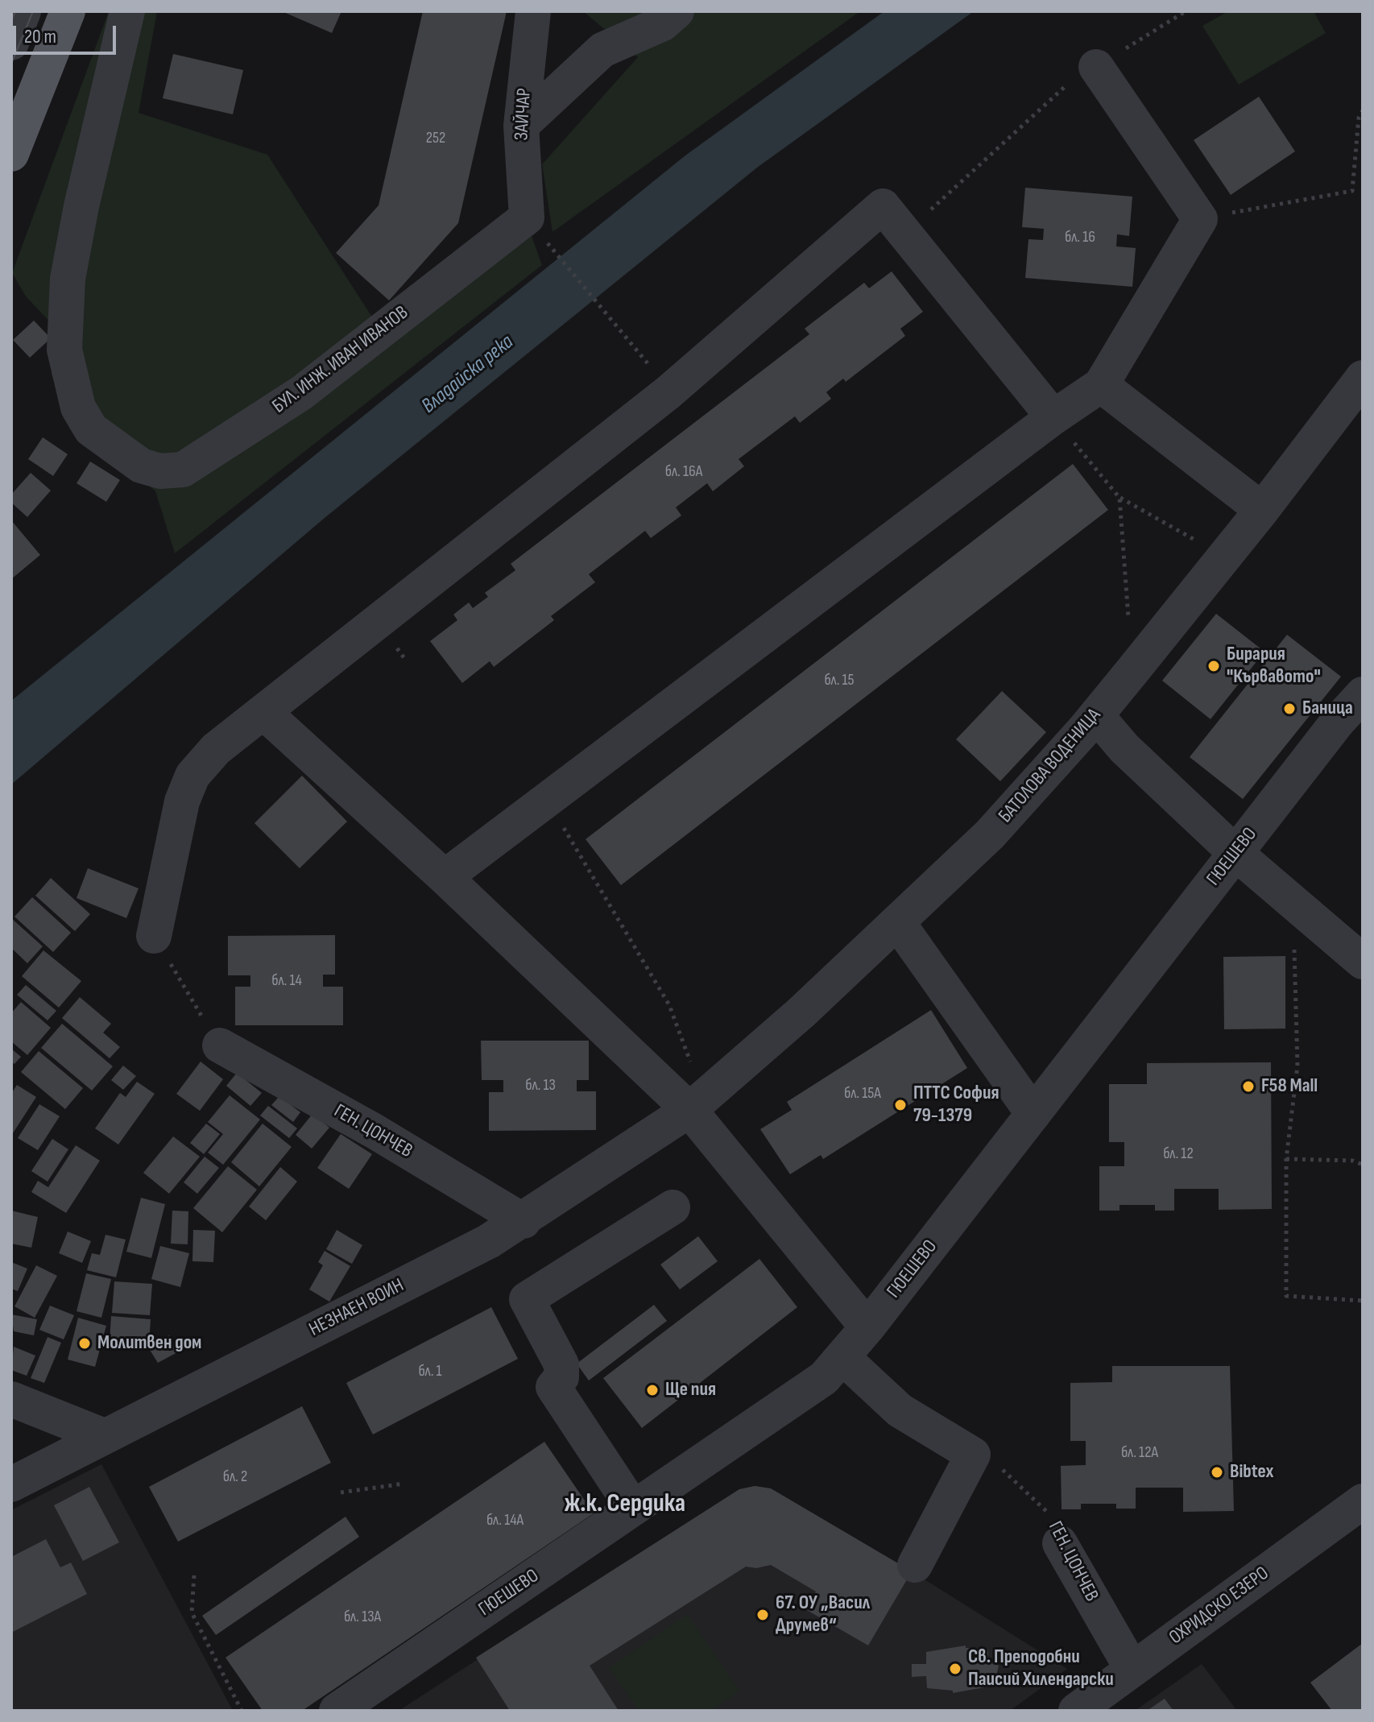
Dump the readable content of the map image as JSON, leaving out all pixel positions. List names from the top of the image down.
{
  "streets": {
    "street": [
      "ЗАЙЧАР",
      "БУЛ. ИНЖ. ИВАН ИВАНОВ",
      "БАТОЛОВА ВОДЕНИЦА",
      "ГЮЕШЕВО",
      "ГЕН. ЦОНЧЕВ",
      "НЕЗНАЕН ВОИН",
      "ОХРИДСКО ЕЗЕРО"
    ]
  },
  "crossings": [
    ["ЗАЙЧАР", "БУЛ. ИНЖ. ИВАН ИВАНОВ"],
    ["БАТОЛОВА ВОДЕНИЦА", "НЕЗНАЕН ВОИН"],
    ["ГЕН. ЦОНЧЕВ", "НЕЗНАЕН ВОИН"],
    ["ГЕН. ЦОНЧЕВ", "ОХРИДСКО ЕЗЕРО"]
  ],
  "districts": ["ж.к. Сердика"],
  "water": ["Владайска река"],
  "places": [
    "Бирария \"Кървавото\"",
    "Баница",
    "F58 Mall",
    "ПТТС София 79-1379",
    "Молитвен дом",
    "Ще пия",
    "Bibtex",
    "67. ОУ „Васил Друмев“",
    "Св. Преподобни Паисий Хилендарски"
  ],
  "house_numbers": [
    "252",
    "бл. 16",
    "бл. 16А",
    "бл. 15",
    "бл. 14",
    "бл. 13",
    "бл. 15А",
    "бл. 12",
    "бл. 1",
    "бл. 12А",
    "бл. 2",
    "бл. 14А",
    "бл. 13А"
  ],
  "scale_bar": "20 m"
}
